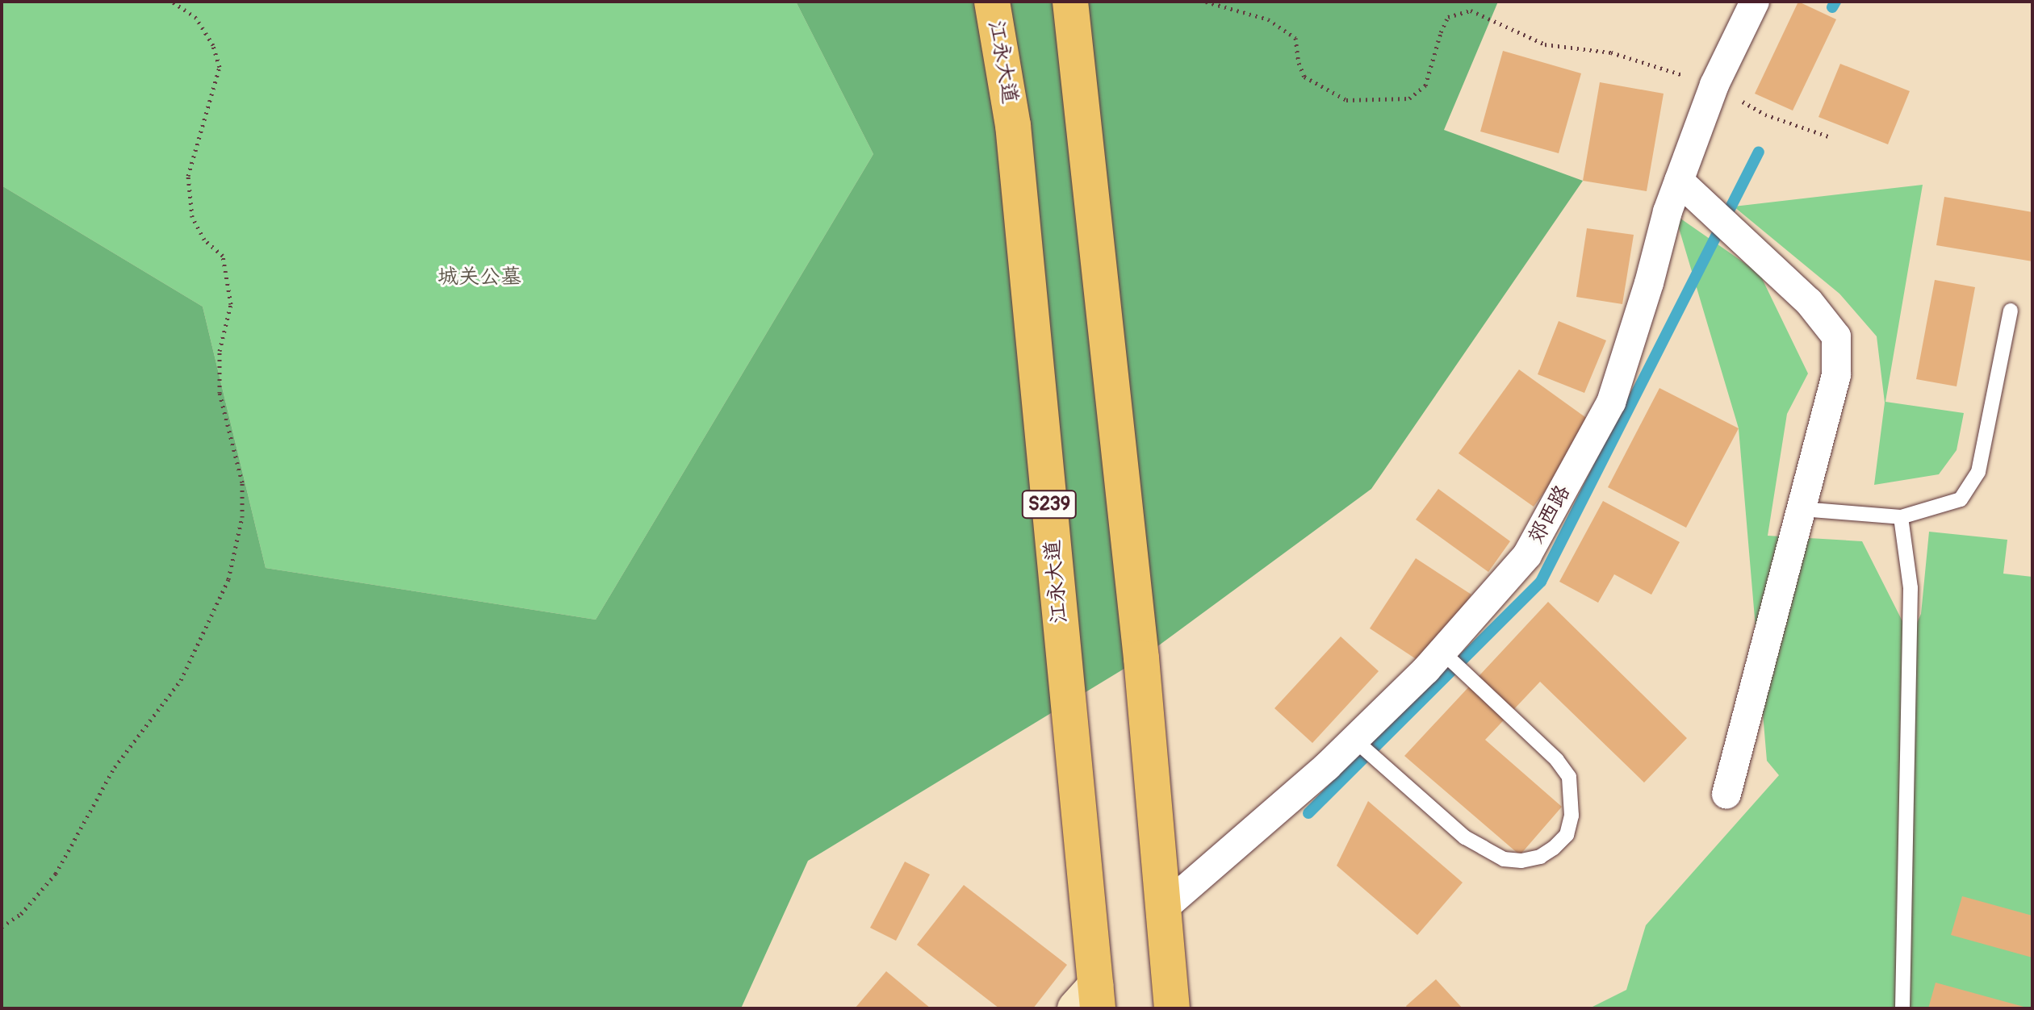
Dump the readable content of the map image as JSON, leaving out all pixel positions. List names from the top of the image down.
{
  "streets": {
    "main road": ["江永大道", "S239"],
    "street": ["郊西路"]
  },
  "parks": ["城关公墓"]
}
